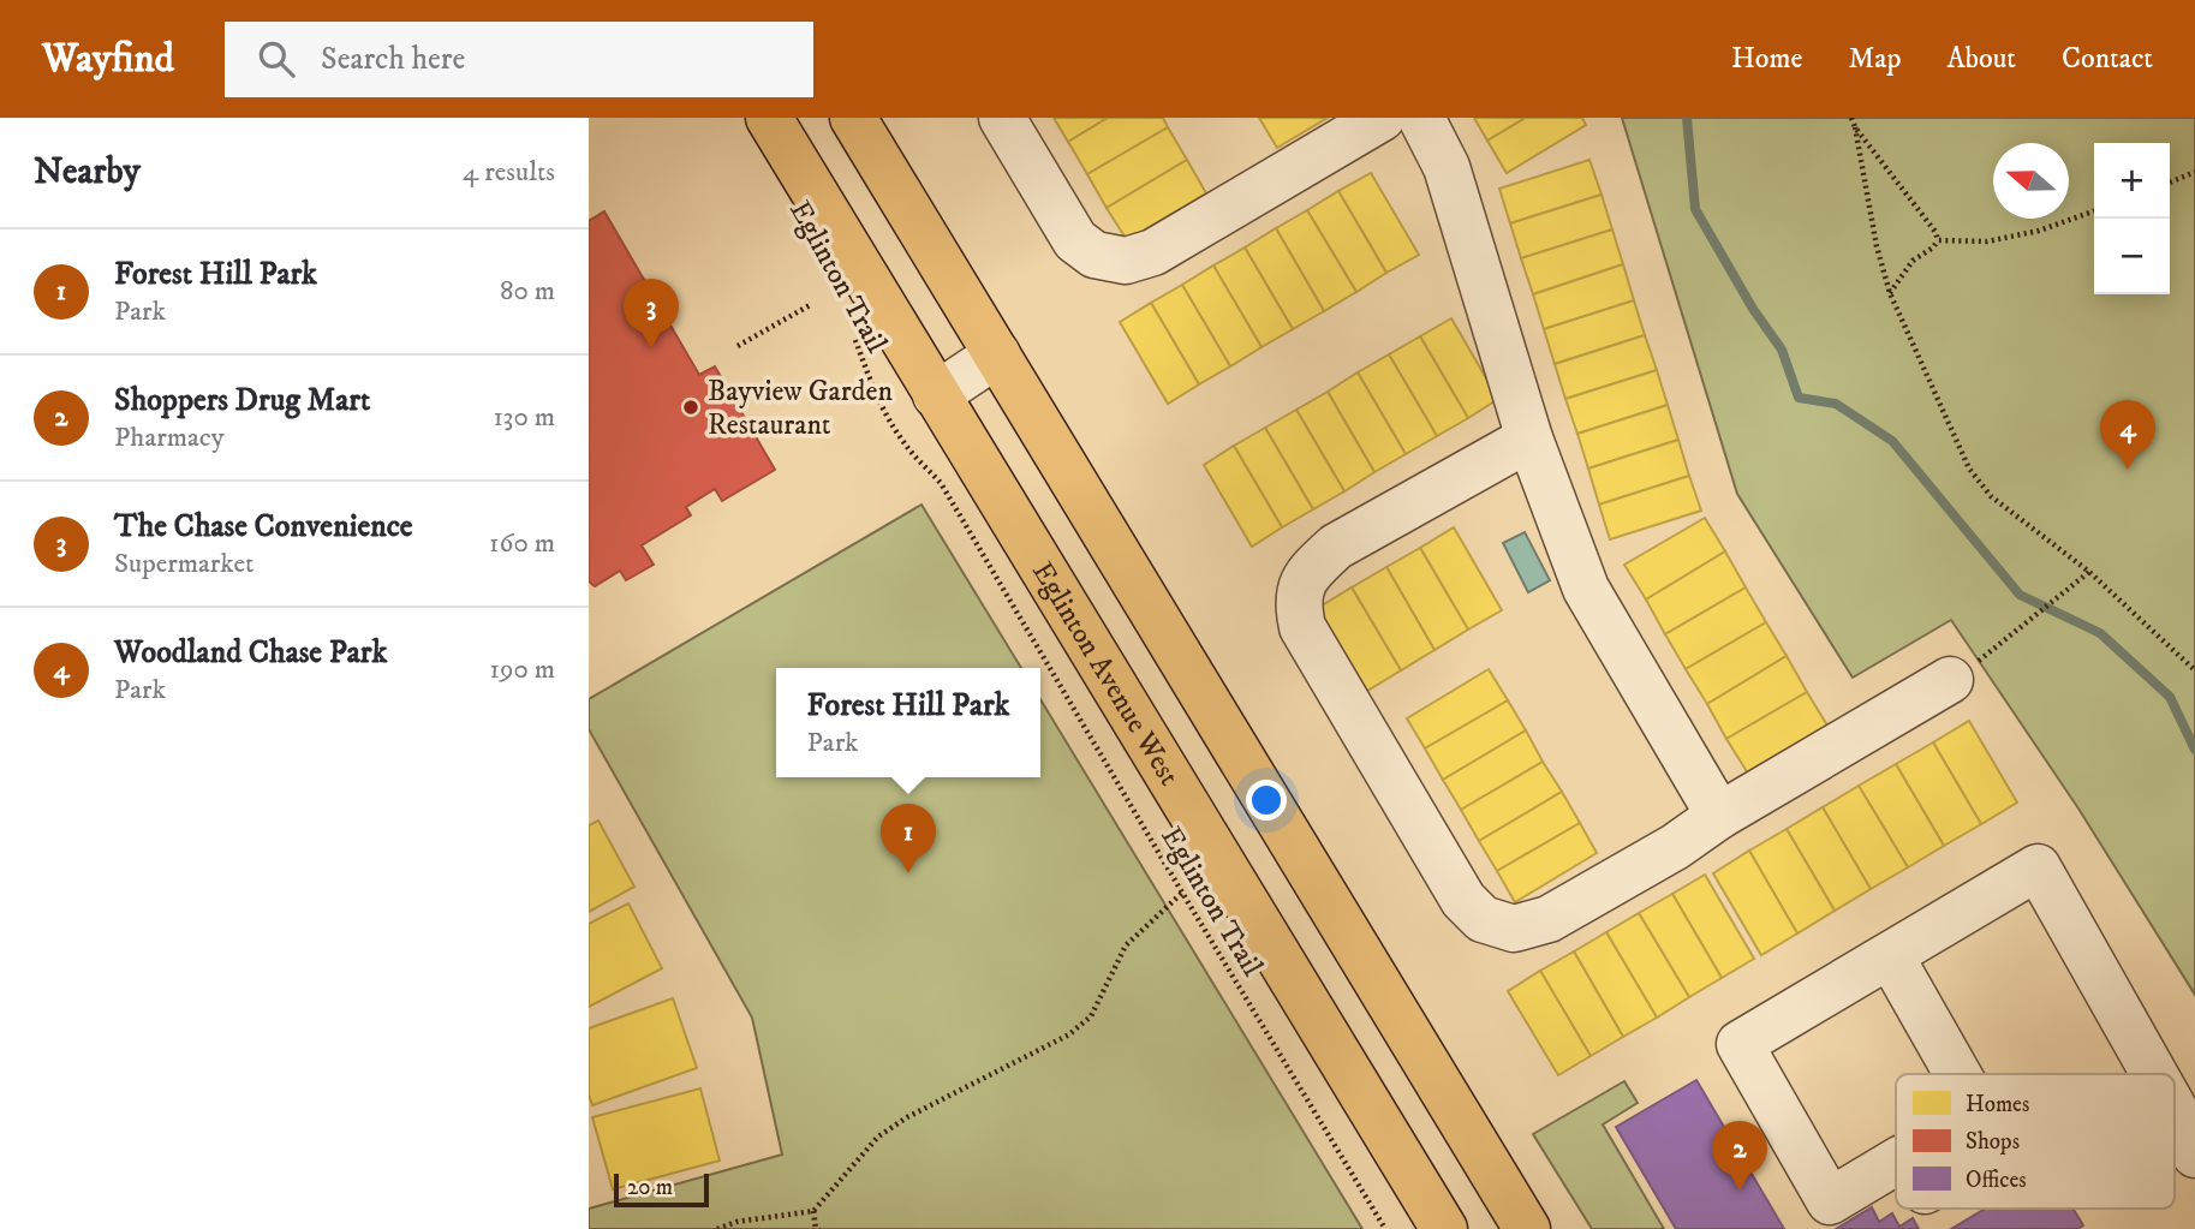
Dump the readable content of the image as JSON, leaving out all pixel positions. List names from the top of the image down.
{
  "streets": {
    "main road": ["Eglinton Avenue West"],
    "path": ["Eglinton Trail"]
  },
  "places": ["Bayview Garden Restaurant"],
  "legend": ["Homes", "Shops", "Offices"],
  "scale_bar": "20 m",
  "north": "left",
  "page": {
    "header": "Wayfind",
    "search": "Search here",
    "nav": [
      "Home",
      "Map",
      "About",
      "Contact"
    ],
    "heading": ["Nearby", "4 results"],
    "map_buttons": ["+", "−"],
    "list": [
      {
        "mark": "1",
        "name": "Forest Hill Park",
        "note": "Park",
        "value": "80 m"
      },
      {
        "mark": "2",
        "name": "Shoppers Drug Mart",
        "note": "Pharmacy",
        "value": "130 m"
      },
      {
        "mark": "3",
        "name": "The Chase Convenience",
        "note": "Supermarket",
        "value": "160 m"
      },
      {
        "mark": "4",
        "name": "Woodland Chase Park",
        "note": "Park",
        "value": "190 m"
      }
    ],
    "pins": [
      "3",
      "4",
      "1",
      "2"
    ],
    "popup": ["Forest Hill Park", "Park"],
    "scale": "20 m"
  }
}
